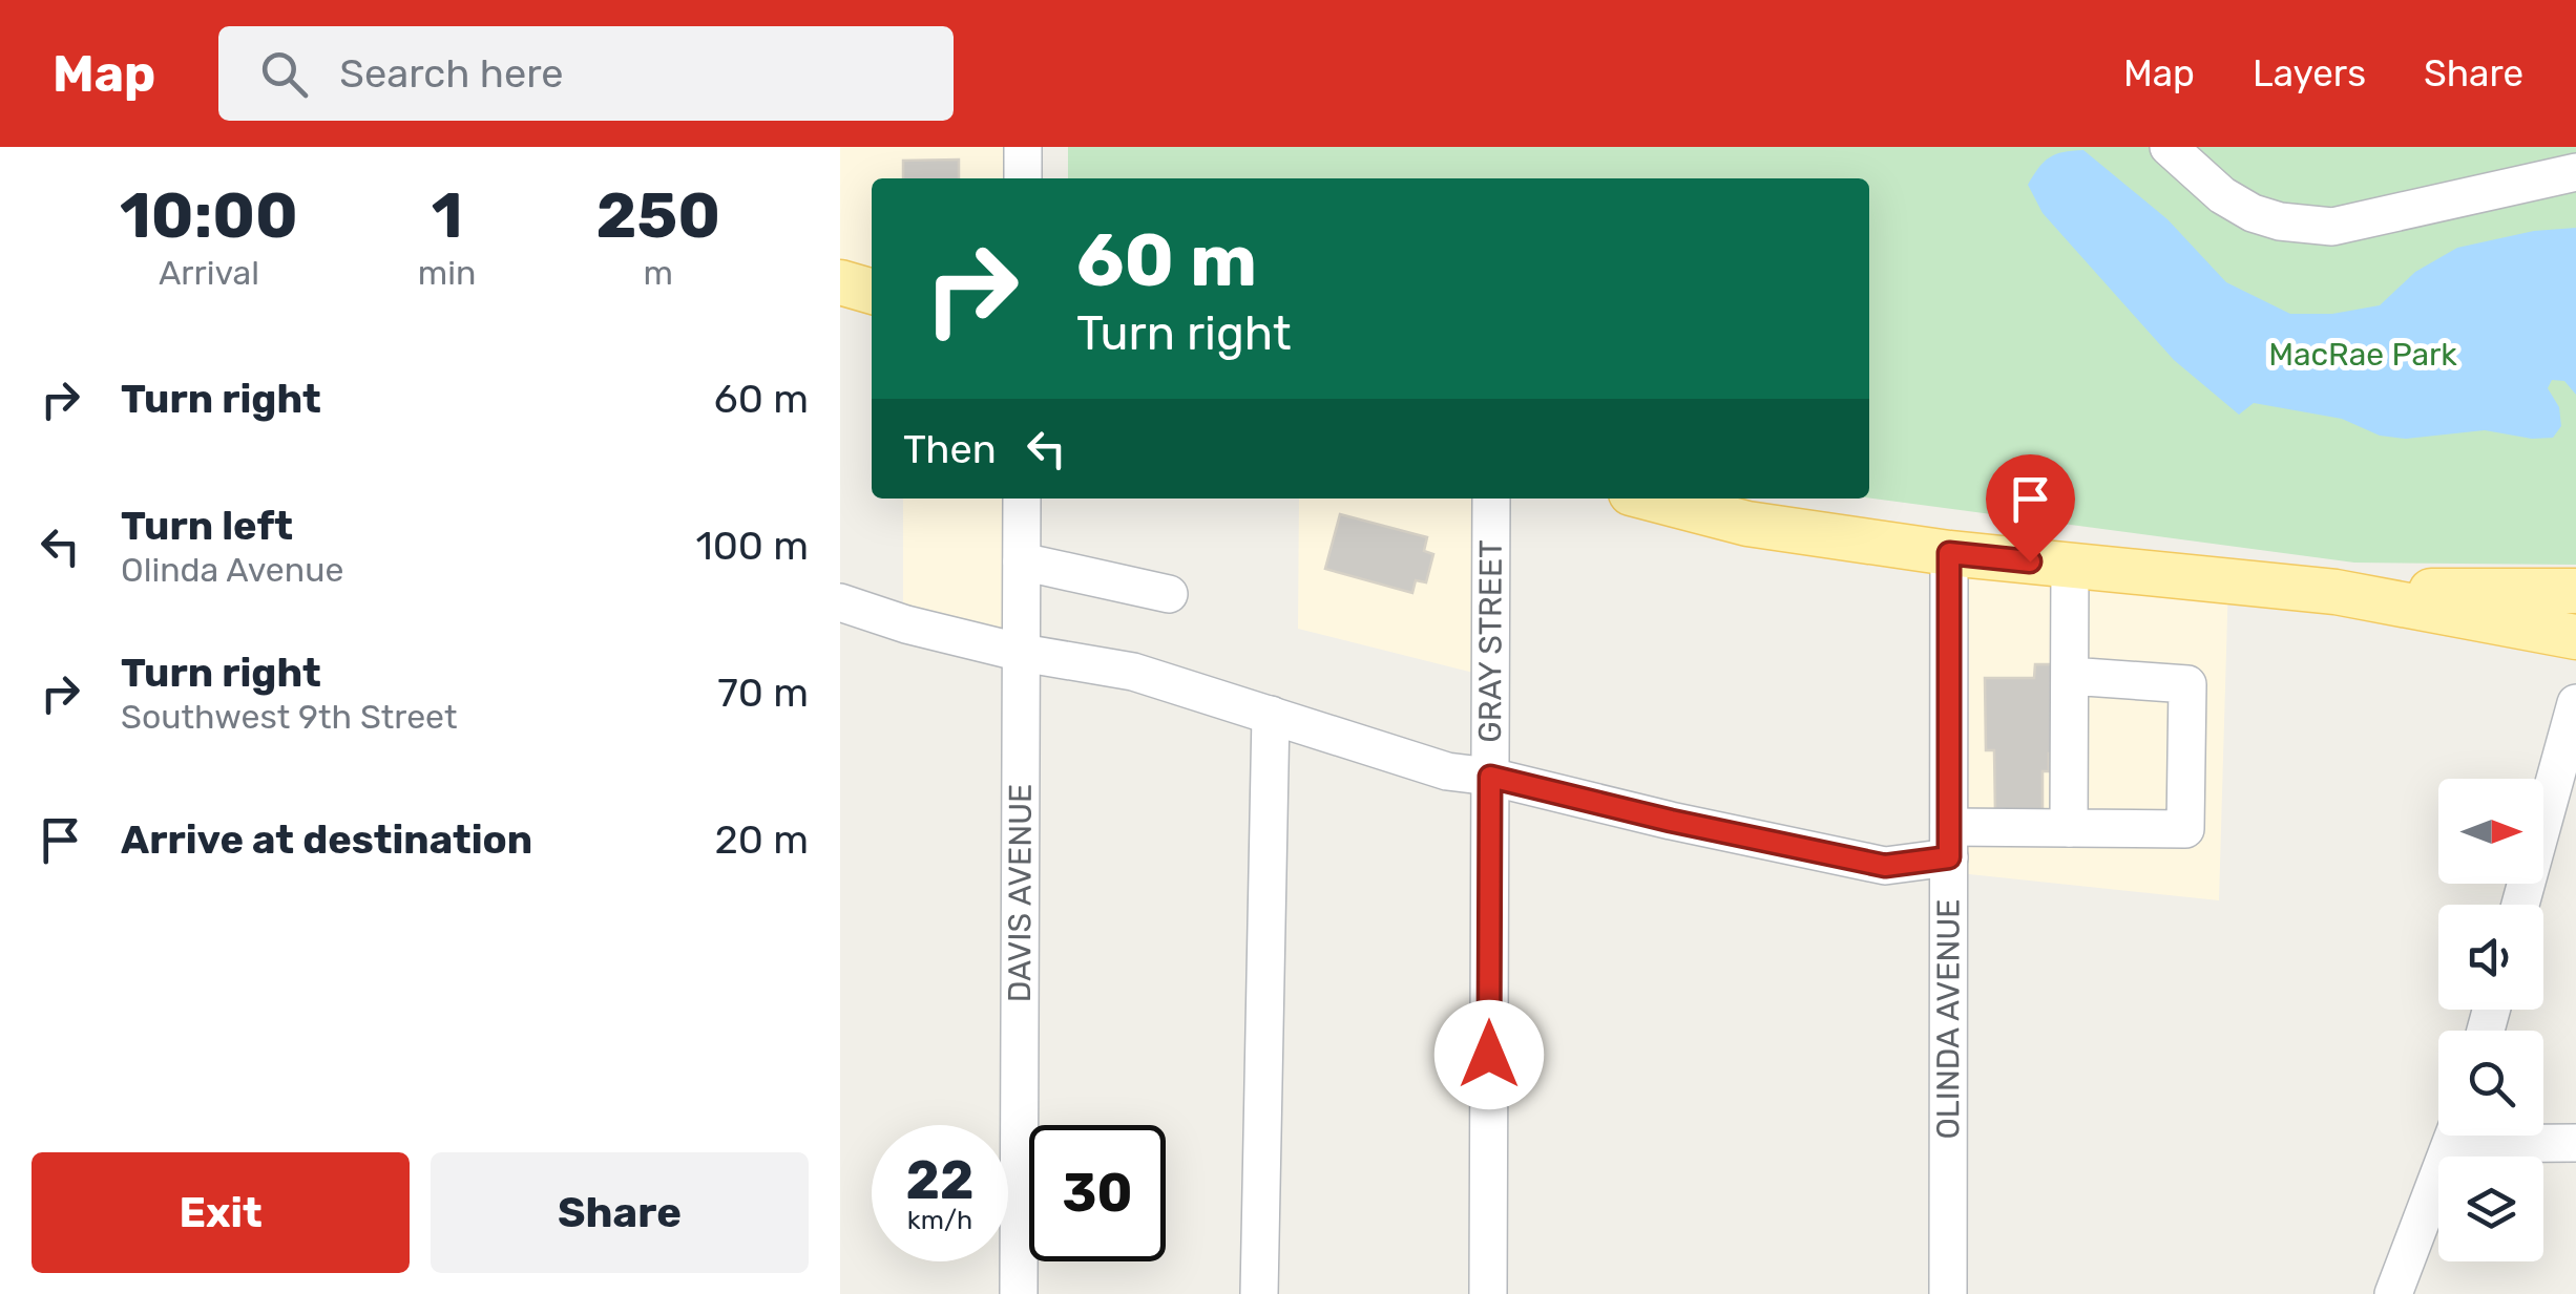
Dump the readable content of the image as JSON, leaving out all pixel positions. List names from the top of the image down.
{
  "streets": {
    "street": ["GRAY STREET", "DAVIS AVENUE", "OLINDA AVENUE"]
  },
  "parks": ["MacRae Park"],
  "north": "right",
  "page": {
    "header": "Map",
    "search": "Search here",
    "nav": ["Map", "Layers", "Share"],
    "eta": [
      "10:00",
      "Arrival",
      "1",
      "min",
      "250",
      "m"
    ],
    "turn": ["60 m", "Turn right"],
    "list": [
      {
        "name": "Turn right",
        "value": "60 m"
      },
      {
        "name": "Turn left",
        "note": "Olinda Avenue",
        "value": "100 m"
      },
      {
        "name": "Turn right",
        "note": "Southwest 9th Street",
        "value": "70 m"
      },
      {
        "name": "Arrive at destination",
        "value": "20 m"
      }
    ],
    "then": "Then",
    "speed": "22 km/h",
    "limit": "30",
    "buttons": ["Exit", "Share"]
  }
}
